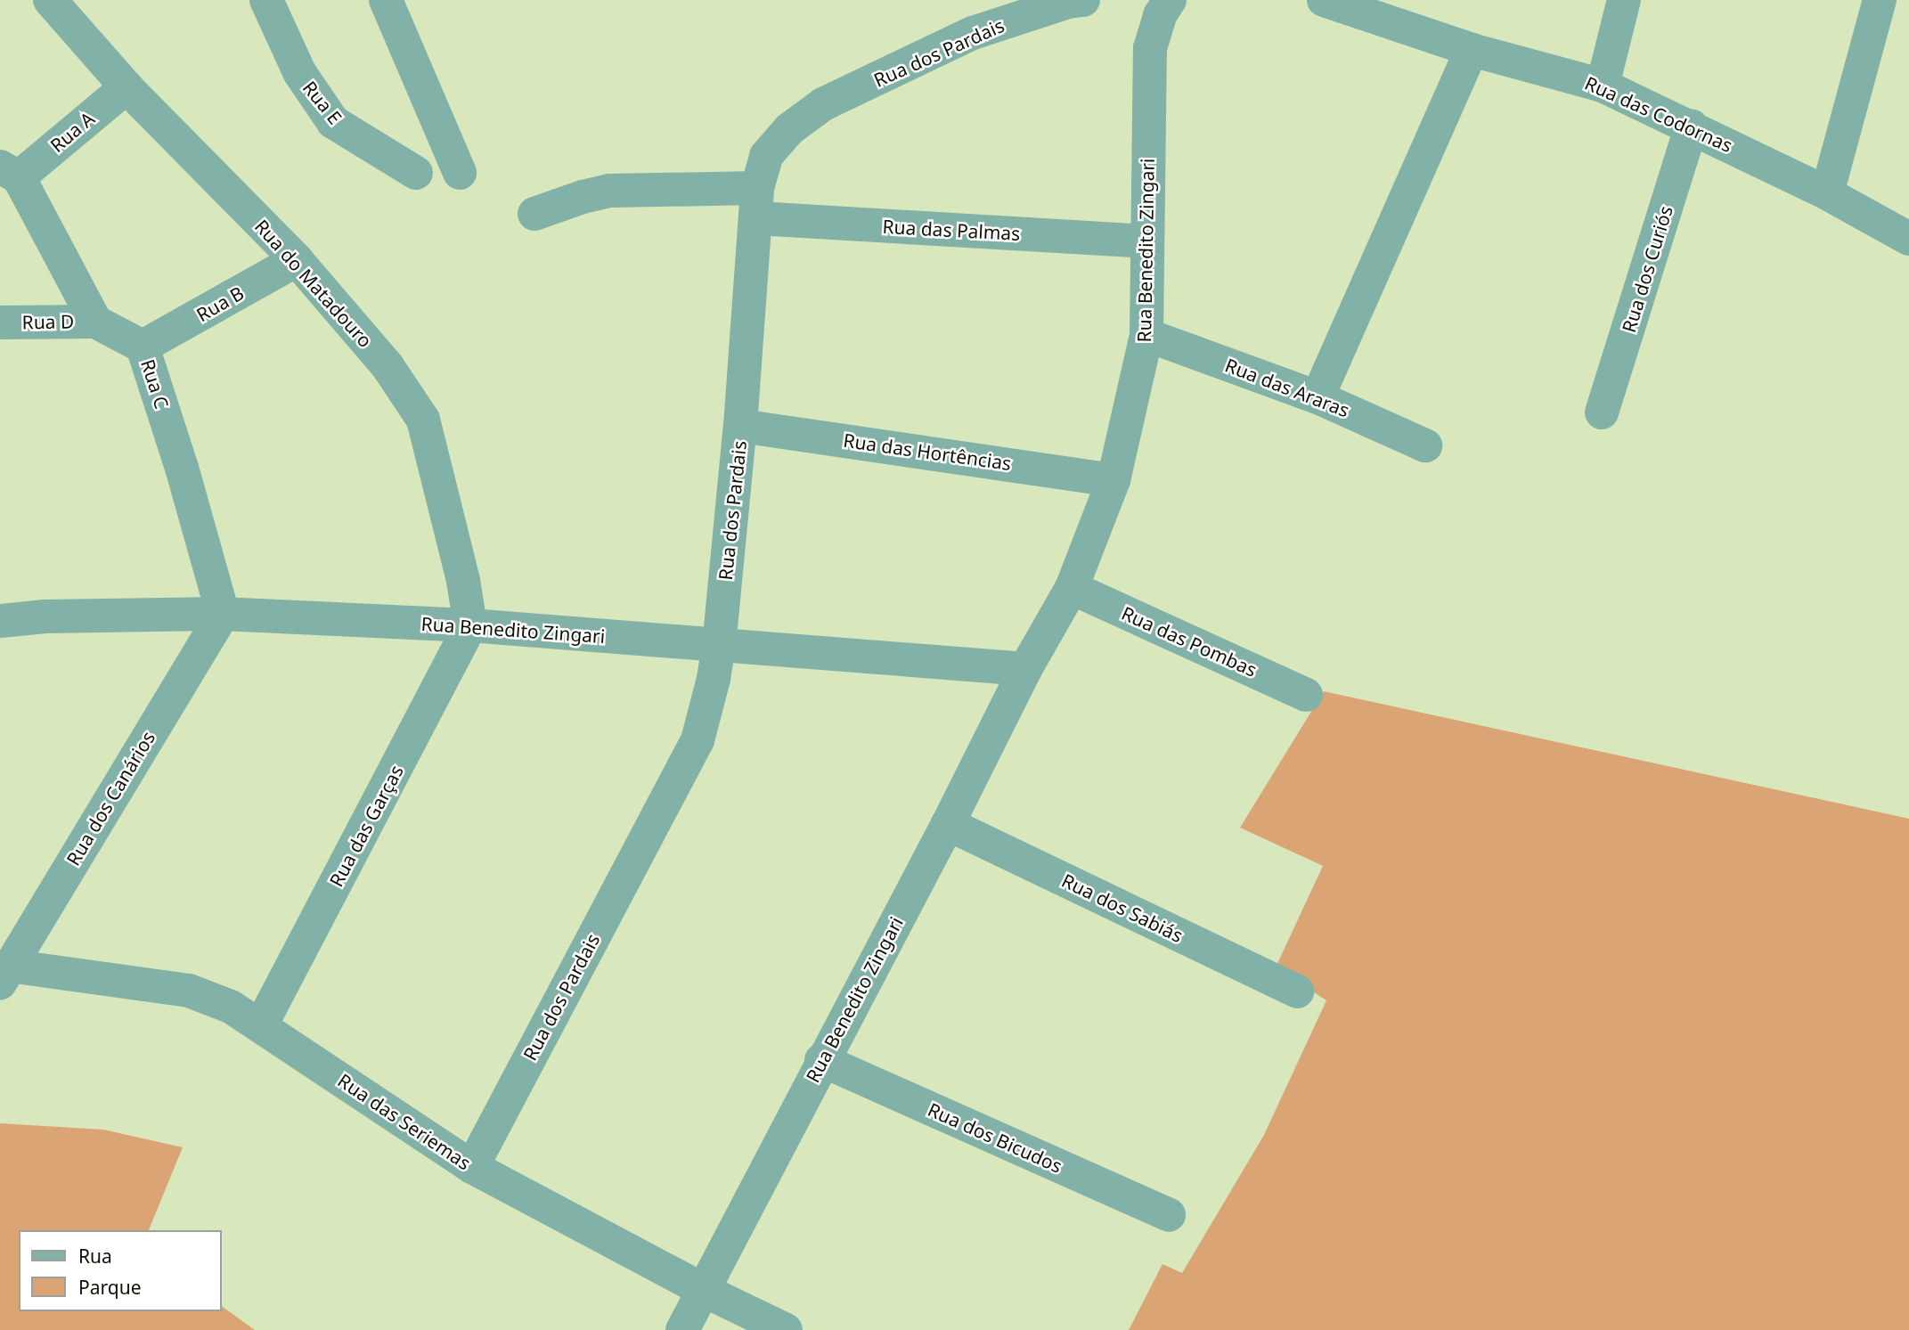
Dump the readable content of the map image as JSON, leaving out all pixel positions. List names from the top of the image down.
{
  "streets": {
    "street": [
      "Rua dos Pardais",
      "Rua E",
      "Rua das Codornas",
      "Rua A",
      "Rua das Palmas",
      "Rua Benedito Zingari",
      "Rua dos Curiós",
      "Rua do Matadouro",
      "Rua B",
      "Rua D",
      "Rua C",
      "Rua das Araras",
      "Rua das Hortências",
      "Rua das Pombas",
      "Rua dos Canários",
      "Rua das Garças",
      "Rua dos Sabiás",
      "Rua das Seriemas",
      "Rua dos Bicudos"
    ]
  },
  "crossings": [
    ["Rua dos Pardais", "Rua das Palmas"],
    ["Rua dos Pardais", "Rua Benedito Zingari"],
    ["Rua dos Pardais", "Rua das Hortências"],
    ["Rua dos Pardais", "Rua das Seriemas"],
    ["Rua das Codornas", "Rua dos Curiós"],
    ["Rua A", "Rua do Matadouro"],
    ["Rua das Palmas", "Rua Benedito Zingari"],
    ["Rua Benedito Zingari", "Rua do Matadouro"],
    ["Rua Benedito Zingari", "Rua C"],
    ["Rua Benedito Zingari", "Rua das Araras"],
    ["Rua Benedito Zingari", "Rua das Hortências"],
    ["Rua Benedito Zingari", "Rua das Pombas"],
    ["Rua Benedito Zingari", "Rua dos Canários"],
    ["Rua Benedito Zingari", "Rua das Garças"],
    ["Rua Benedito Zingari", "Rua dos Sabiás"],
    ["Rua Benedito Zingari", "Rua das Seriemas"],
    ["Rua Benedito Zingari", "Rua dos Bicudos"],
    ["Rua do Matadouro", "Rua B"],
    ["Rua do Matadouro", "Rua das Garças"],
    ["Rua B", "Rua C"],
    ["Rua D", "Rua C"],
    ["Rua C", "Rua dos Canários"],
    ["Rua dos Canários", "Rua das Seriemas"],
    ["Rua das Garças", "Rua das Seriemas"]
  ],
  "legend": ["Rua", "Parque"]
}
